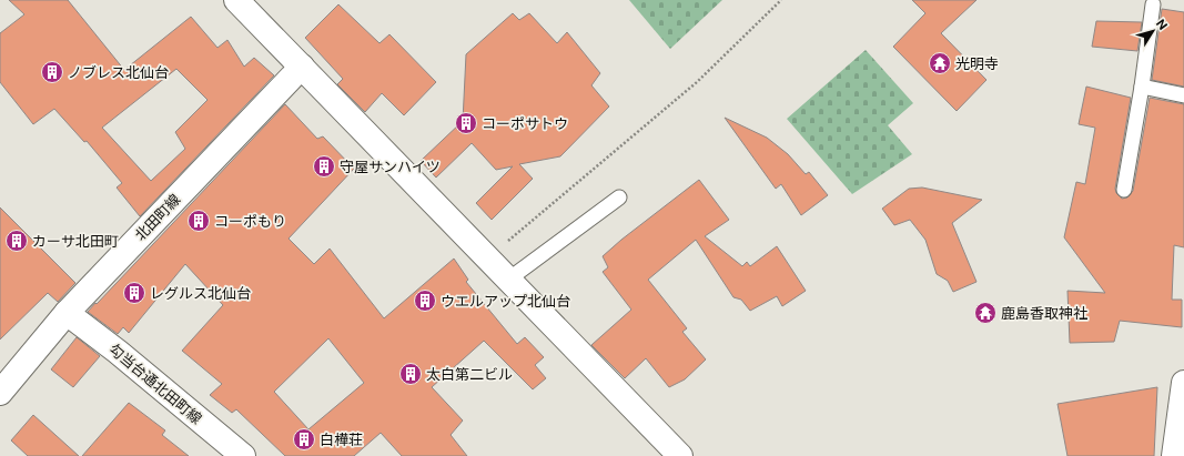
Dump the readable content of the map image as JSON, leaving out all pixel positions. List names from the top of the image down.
{
  "streets": {
    "street": ["北田町線", "勾当台通北田町線"]
  },
  "crossings": [
    ["北田町線", "勾当台通北田町線"]
  ],
  "places": {
    "temple": ["光明寺", "鹿島香取神社"],
    "building": [
      "ノブレス北仙台",
      "コーポサトウ",
      "守屋サンハイツ",
      "コーポもり",
      "カーサ北田町",
      "レグルス北仙台",
      "ウエルアップ北仙台",
      "太白第二ビル",
      "白樺荘"
    ]
  },
  "north": "top right"
}
